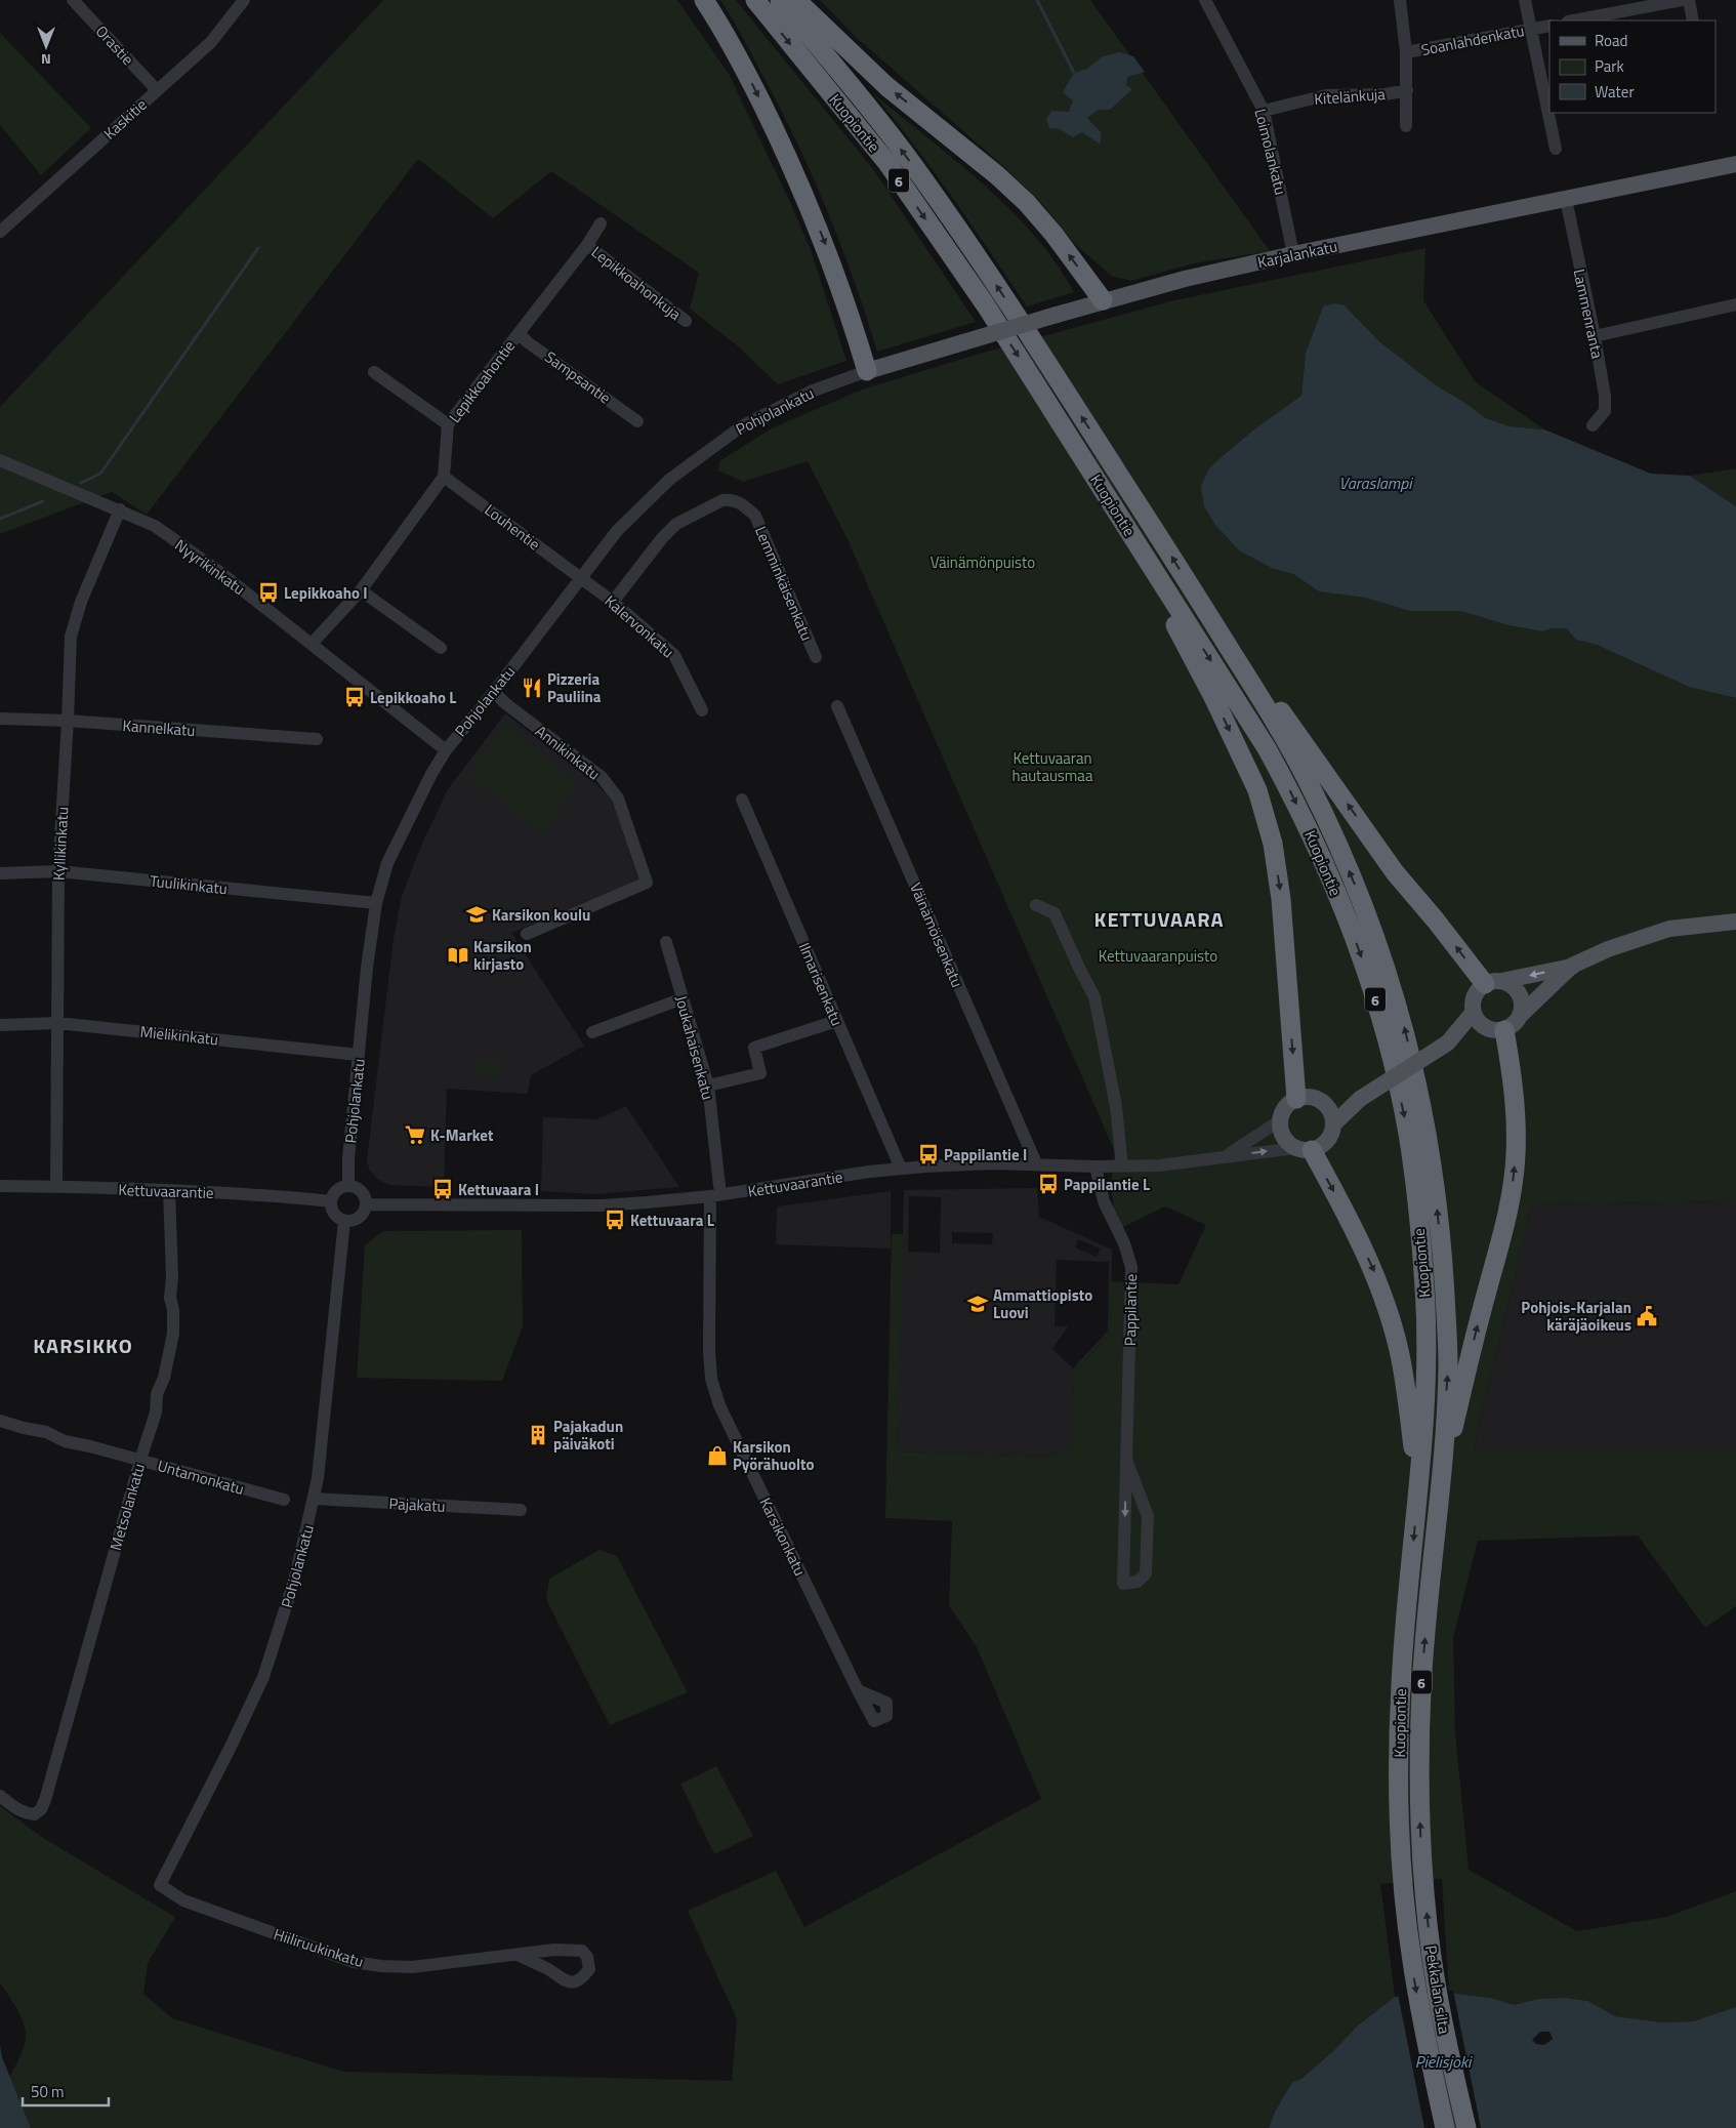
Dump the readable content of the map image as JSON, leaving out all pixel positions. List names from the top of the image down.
{
  "streets": {
    "highway": ["Kuopiontie", "6", "Pekkalan silta"],
    "main road": ["Karjalankatu"],
    "street": [
      "Soanlahdenkatu",
      "Orastie",
      "Kitelänkuja",
      "Kaskitie",
      "Loimolankatu",
      "Lepikkoahonkuja",
      "Lammenranta",
      "Sampsantie",
      "Lepikkoahontie",
      "Pohjolankatu",
      "Louhentie",
      "Nyyrikinkatu",
      "Lemminkäisenkatu",
      "Kalervonkatu",
      "Kannelkatu",
      "Annikinkatu",
      "Kyllikinkatu",
      "Tuulikinkatu",
      "Väinämöisenkatu",
      "Ilmarisenkatu",
      "Mielikinkatu",
      "Joukahaisenkatu",
      "Kettuvaarantie",
      "Pappilantie",
      "Untamonkatu",
      "Pajakatu",
      "Metsolankatu",
      "Karsikonkatu",
      "Hiiliruukinkatu"
    ]
  },
  "crossings": [
    ["Soanlahdenkatu", "Kitelänkuja"],
    ["Orastie", "Kaskitie"],
    ["Kitelänkuja", "Loimolankatu"],
    ["Kuopiontie", "Pekkalan silta"],
    ["Loimolankatu", "Karjalankatu"],
    ["Karjalankatu", "Lammenranta"],
    ["Karjalankatu", "Pohjolankatu"],
    ["Lepikkoahonkuja", "Lepikkoahontie"],
    ["Sampsantie", "Lepikkoahontie"],
    ["Lepikkoahontie", "Louhentie"],
    ["Pohjolankatu", "Louhentie"],
    ["Pohjolankatu", "Nyyrikinkatu"],
    ["Pohjolankatu", "Kalervonkatu"],
    ["Pohjolankatu", "Annikinkatu"],
    ["Pohjolankatu", "Tuulikinkatu"],
    ["Pohjolankatu", "Mielikinkatu"],
    ["Pohjolankatu", "Kettuvaarantie"],
    ["Pohjolankatu", "Pajakatu"],
    ["Pohjolankatu", "Hiiliruukinkatu"],
    ["Louhentie", "Kalervonkatu"],
    ["Nyyrikinkatu", "Kyllikinkatu"],
    ["Lemminkäisenkatu", "Kalervonkatu"],
    ["Kannelkatu", "Kyllikinkatu"],
    ["Kyllikinkatu", "Tuulikinkatu"],
    ["Kyllikinkatu", "Mielikinkatu"],
    ["Kyllikinkatu", "Kettuvaarantie"],
    ["Väinämöisenkatu", "Kettuvaarantie"],
    ["Ilmarisenkatu", "Kettuvaarantie"],
    ["Kettuvaarantie", "Pappilantie"],
    ["Kettuvaarantie", "Metsolankatu"],
    ["Kettuvaarantie", "Karsikonkatu"],
    ["Untamonkatu", "Metsolankatu"]
  ],
  "districts": ["KETTUVAARA", "KARSIKKO"],
  "water": ["Varaslampi", "Pielisjoki"],
  "parks": ["Väinämönpuisto", "Kettuvaaran hautausmaa", "Kettuvaaranpuisto"],
  "places": {
    "bus stop": [
      "Lepikkoaho I",
      "Lepikkoaho L",
      "Pappilantie I",
      "Pappilantie L",
      "Kettuvaara I",
      "Kettuvaara L"
    ],
    "restaurant": ["Pizzeria Pauliina"],
    "school or university": ["Karsikon koulu", "Ammattiopisto Luovi"],
    "library": ["Karsikon kirjasto"],
    "supermarket": ["K-Market"],
    "public building": ["Pohjois-Karjalan käräjäoikeus"],
    "building": ["Pajakadun päiväkoti"],
    "shop": ["Karsikon Pyörähuolto"]
  },
  "legend": ["Road", "Park", "Water"],
  "scale_bar": "50 m",
  "north": "bottom"
}
